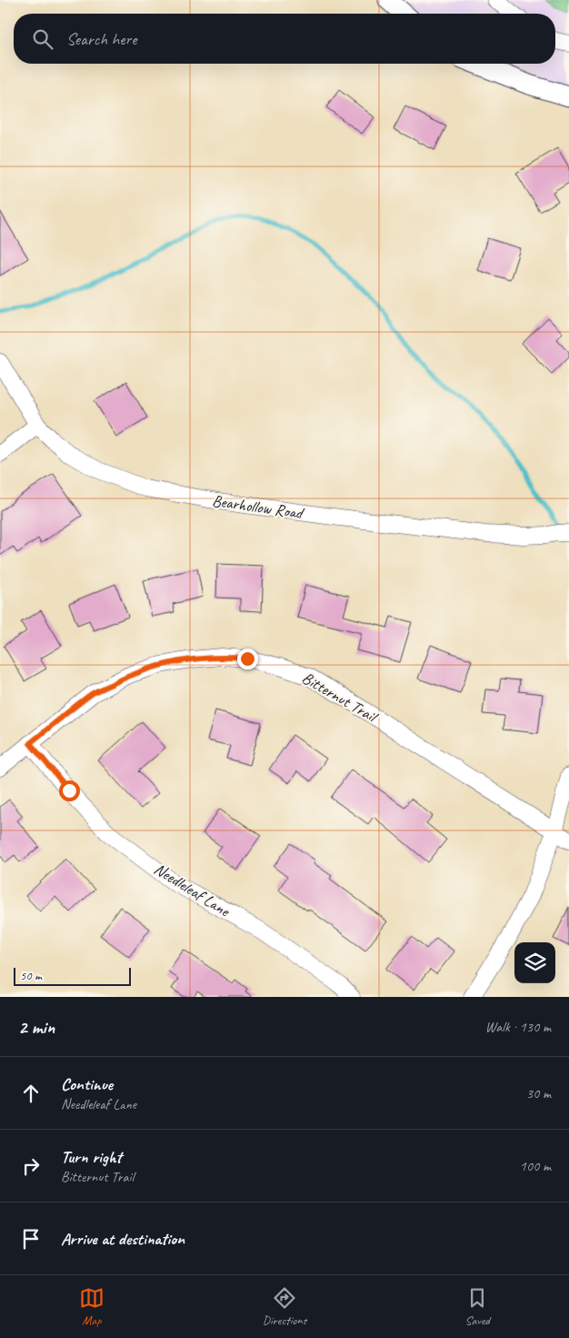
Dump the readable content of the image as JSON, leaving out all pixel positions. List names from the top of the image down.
{
  "streets": {
    "street": ["Bearhollow Road", "Bitternut Trail", "Needleleaf Lane"]
  },
  "crossings": [
    ["Bitternut Trail", "Needleleaf Lane"]
  ],
  "scale_bar": "50 m",
  "page": {
    "search": "Search here",
    "scale": "50 m",
    "heading": ["2 min", "Walk · 130 m"],
    "list": [
      ["Continue", "Needleleaf Lane", "30 m"],
      ["Turn right", "Bitternut Trail", "100 m"],
      "Arrive at destination"
    ],
    "nav": ["Map", "Directions", "Saved"]
  }
}
